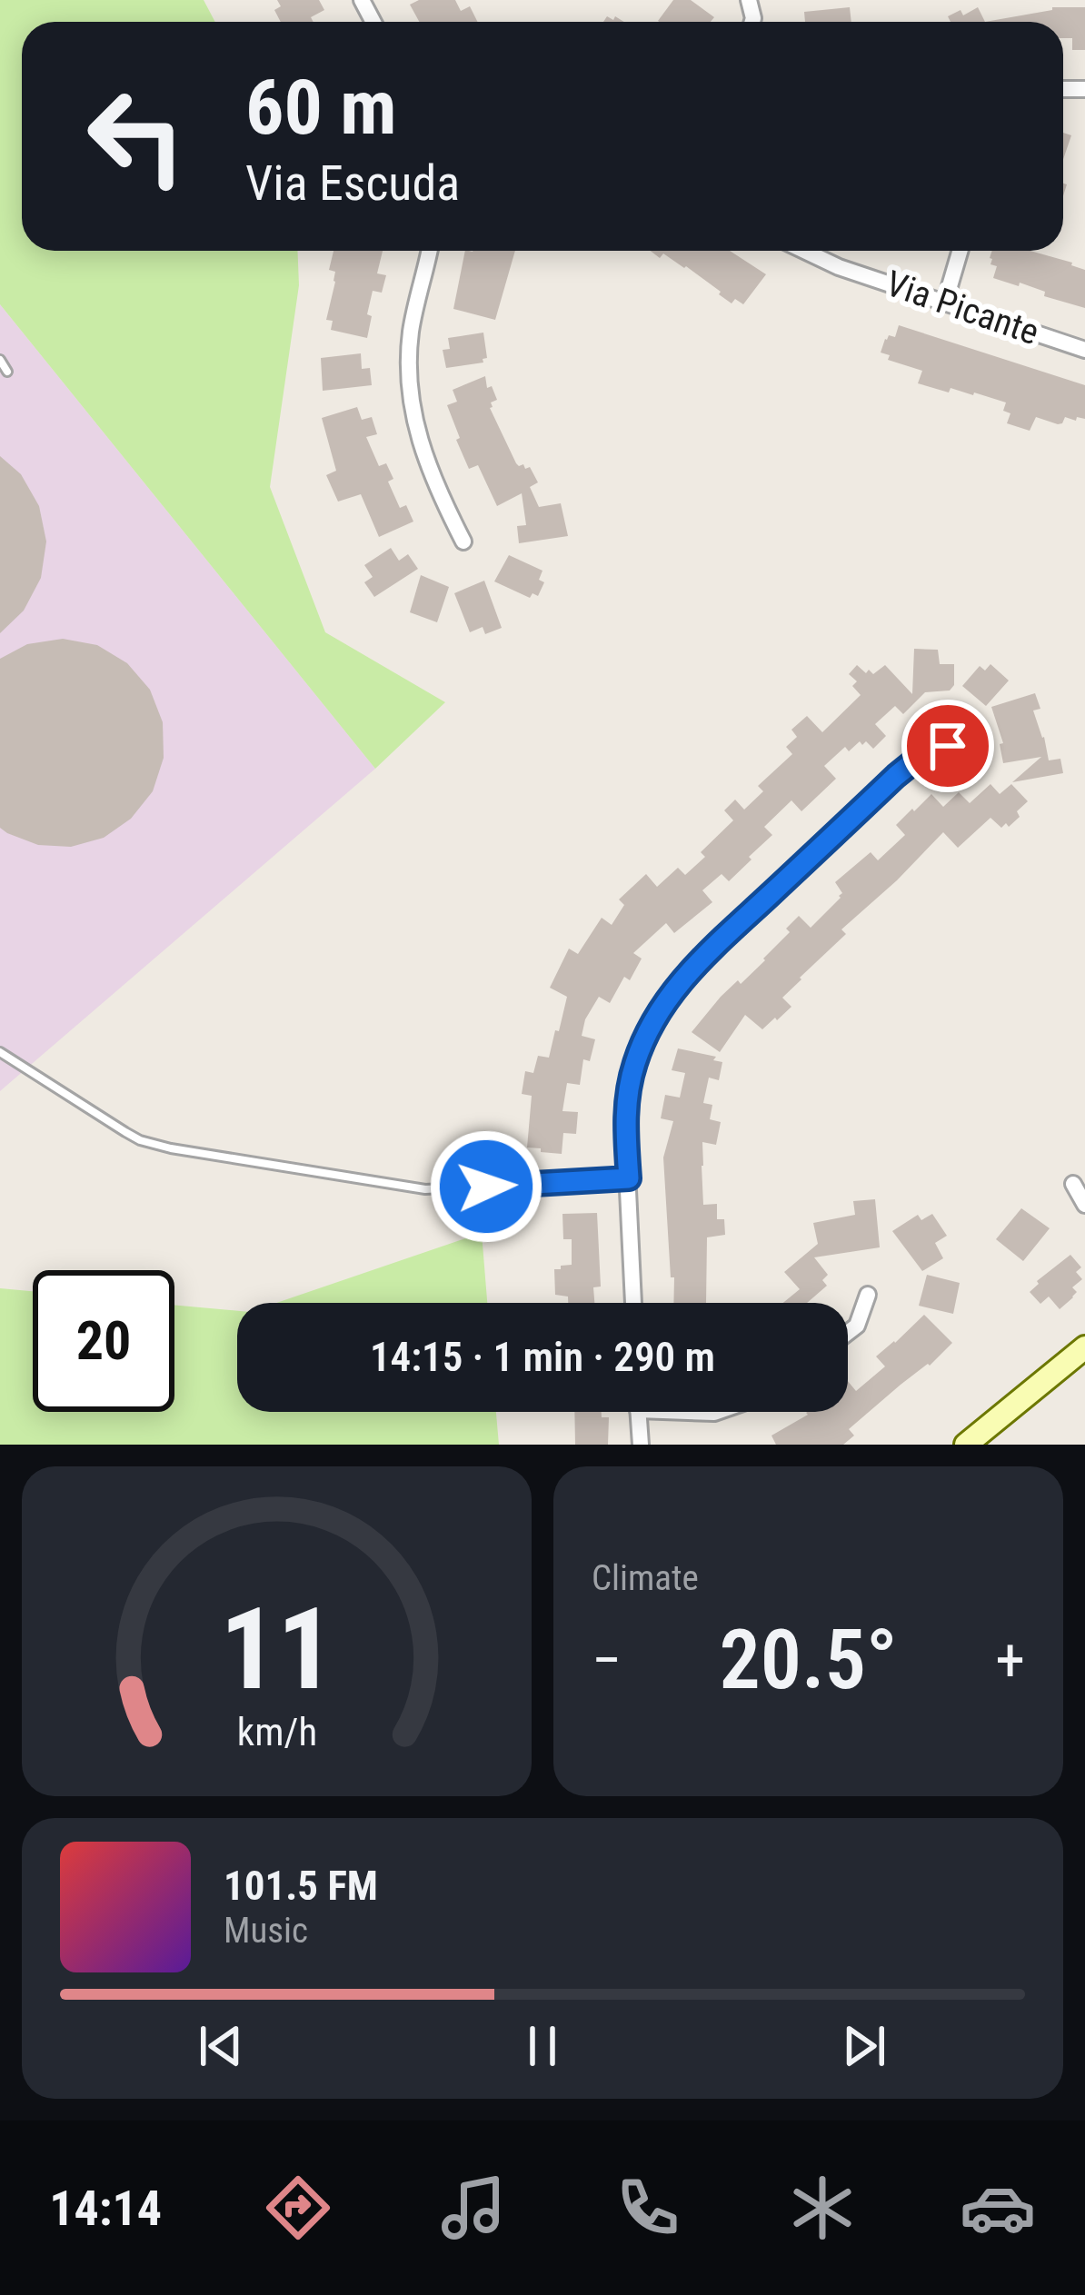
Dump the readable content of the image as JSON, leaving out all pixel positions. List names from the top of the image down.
{
  "streets": {
    "street": ["Via Picante"]
  },
  "page": {
    "turn": ["60 m", "Via Escuda"],
    "limit": "20",
    "trip": "14:15 · 1 min · 290 m",
    "tile": "Climate",
    "heat": ["−", "20.5°", "+"],
    "song": ["101.5 FM", "Music"],
    "tabs": "14:14",
    "gauge": ["11", "km/h"]
  }
}
